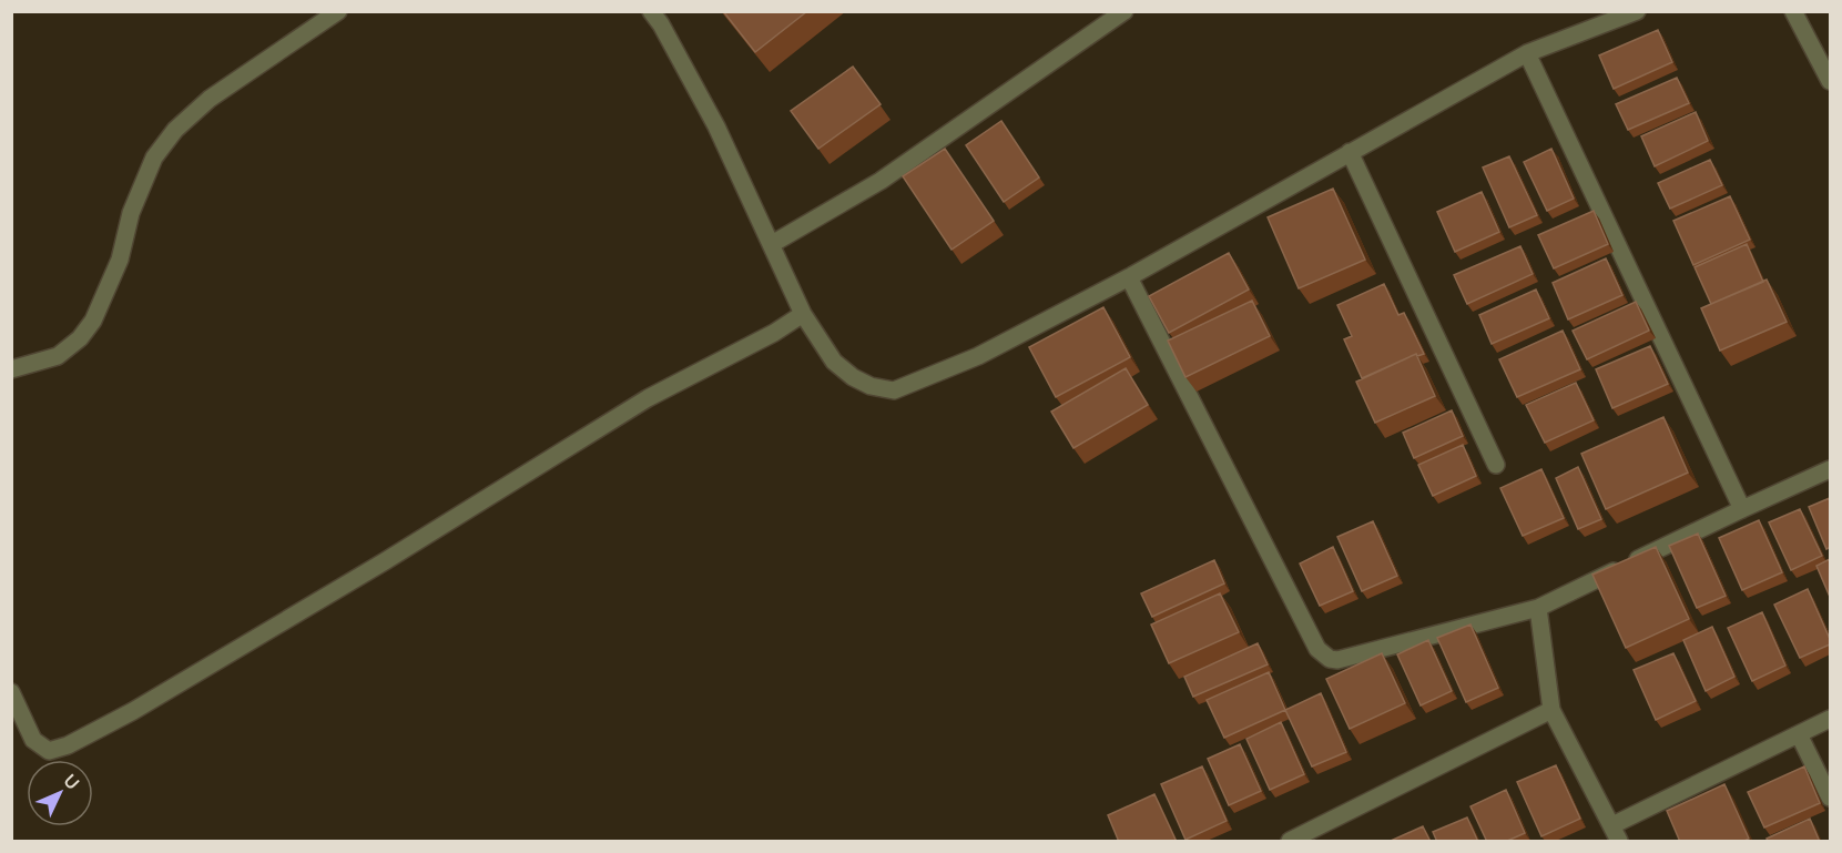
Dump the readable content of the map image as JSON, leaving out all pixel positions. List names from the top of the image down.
{
  "north": "top right"
}
